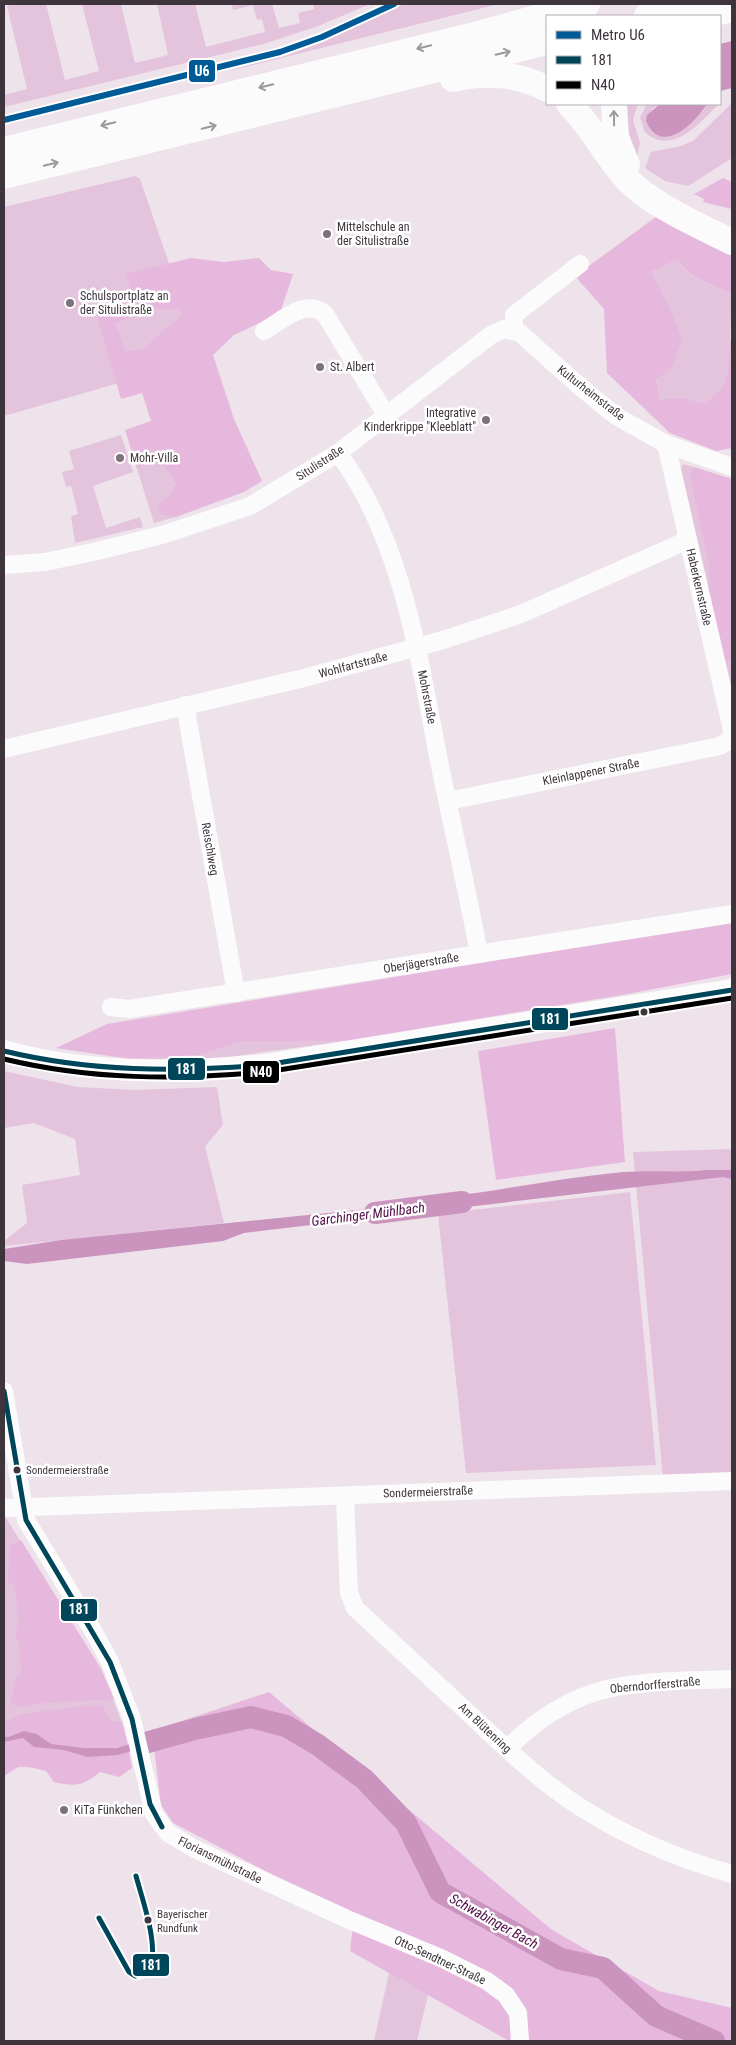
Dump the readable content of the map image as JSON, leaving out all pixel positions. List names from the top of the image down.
{
  "streets": {
    "street": [
      "Kulturheimstraße",
      "Situlistraße",
      "Haberkernstraße",
      "Wohlfartstraße",
      "Mohrstraße",
      "Kleinlappener Straße",
      "Reischlweg",
      "Oberjägerstraße",
      "Sondermeierstraße",
      "Oberndorfferstraße",
      "Am Blütenring",
      "Floriansmühlstraße",
      "Otto-Sendtner-Straße"
    ]
  },
  "crossings": [
    ["Kulturheimstraße", "Situlistraße"],
    ["Kulturheimstraße", "Haberkernstraße"],
    ["Situlistraße", "Mohrstraße"],
    ["Haberkernstraße", "Wohlfartstraße"],
    ["Wohlfartstraße", "Mohrstraße"],
    ["Wohlfartstraße", "Reischlweg"],
    ["Mohrstraße", "Kleinlappener Straße"],
    ["Mohrstraße", "Oberjägerstraße"],
    ["Reischlweg", "Oberjägerstraße"],
    ["Sondermeierstraße", "Am Blütenring"],
    ["Sondermeierstraße", "Floriansmühlstraße"],
    ["Oberndorfferstraße", "Am Blütenring"],
    ["Floriansmühlstraße", "Otto-Sendtner-Straße"]
  ],
  "water": ["Garchinger Mühlbach", "Schwabinger Bach"],
  "places": [
    "Mittelschule an der Situlistraße",
    "Schulsportplatz an der Situlistraße",
    "St. Albert",
    "Integrative Kinderkrippe \"Kleeblatt\"",
    "Mohr-Villa",
    "Sondermeierstraße",
    "KiTa Fünkchen",
    "Bayerischer Rundfunk"
  ],
  "lines": ["metro line U6", "transit line 181", "transit line N40"],
  "legend": ["Metro U6", "181", "N40"]
}
